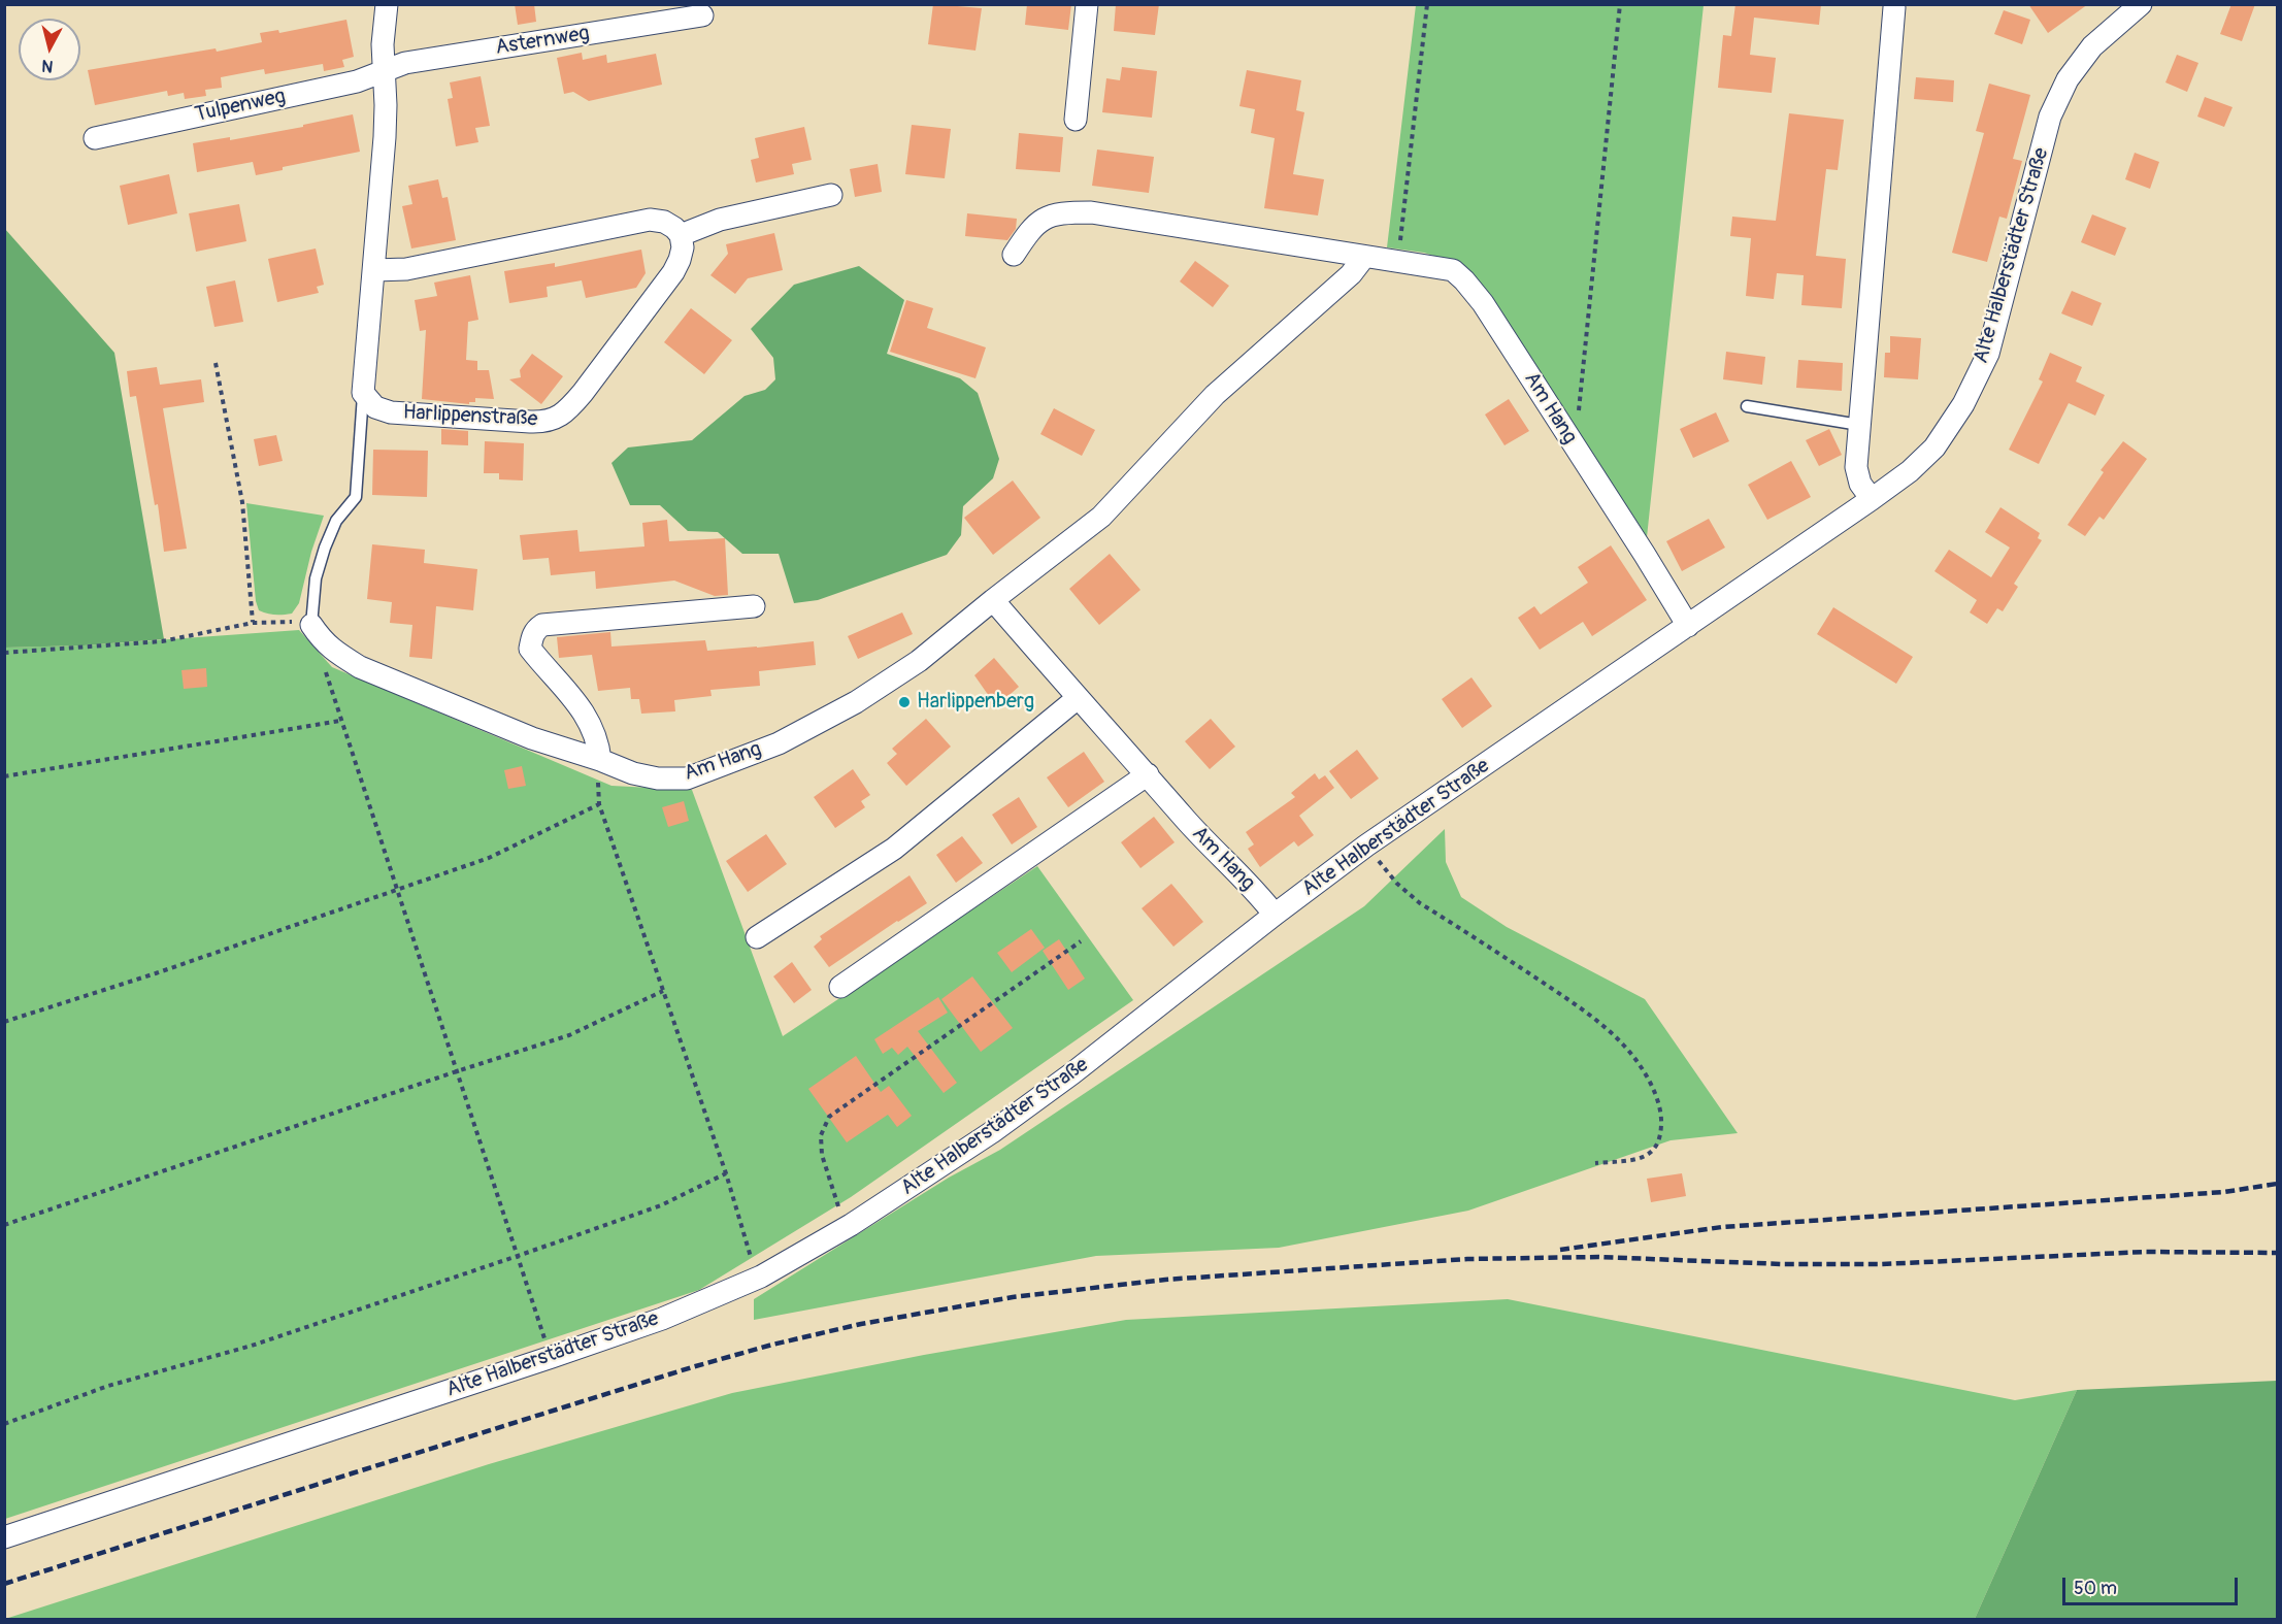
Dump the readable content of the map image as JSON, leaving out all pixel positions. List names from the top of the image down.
{
  "streets": {
    "street": [
      "Asternweg",
      "Tulpenweg",
      "Alte Halberstädter Straße",
      "Am Hang",
      "Harlippenstraße"
    ]
  },
  "crossings": [
    ["Asternweg", "Tulpenweg"],
    ["Alte Halberstädter Straße", "Am Hang"]
  ],
  "places": ["Harlippenberg"],
  "scale_bar": "50 m",
  "north": "bottom"
}
